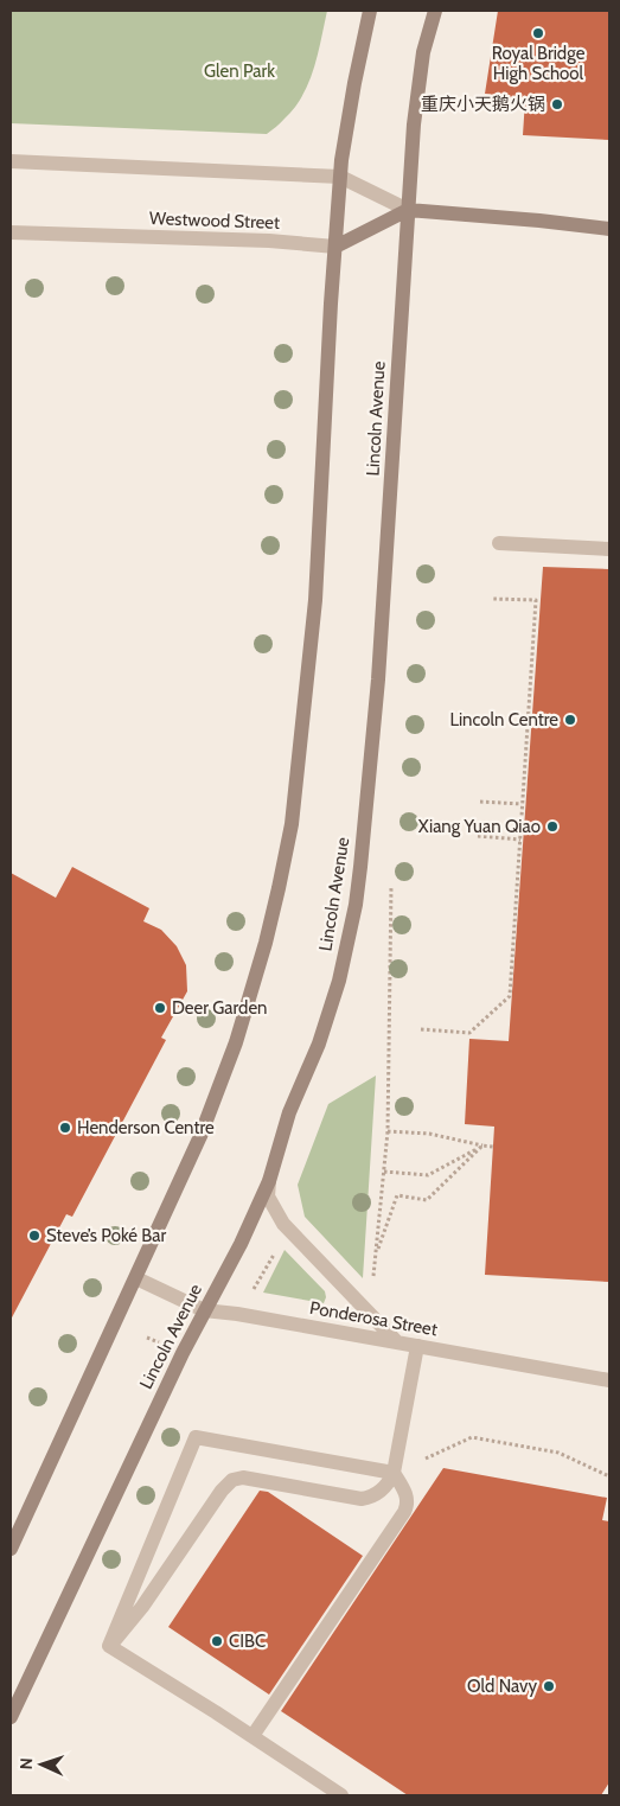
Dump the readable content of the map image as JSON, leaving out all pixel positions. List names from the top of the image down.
{
  "streets": {
    "main road": ["Lincoln Avenue"],
    "street": ["Westwood Street", "Ponderosa Street"]
  },
  "crossings": [
    ["Lincoln Avenue", "Ponderosa Street"]
  ],
  "parks": ["Glen Park"],
  "places": [
    "Royal Bridge High School",
    "重庆小天鹅火锅",
    "Lincoln Centre",
    "Xiang Yuan Qiao",
    "Deer Garden",
    "Henderson Centre",
    "Steve’s Poké Bar",
    "CIBC",
    "Old Navy"
  ],
  "north": "left"
}
